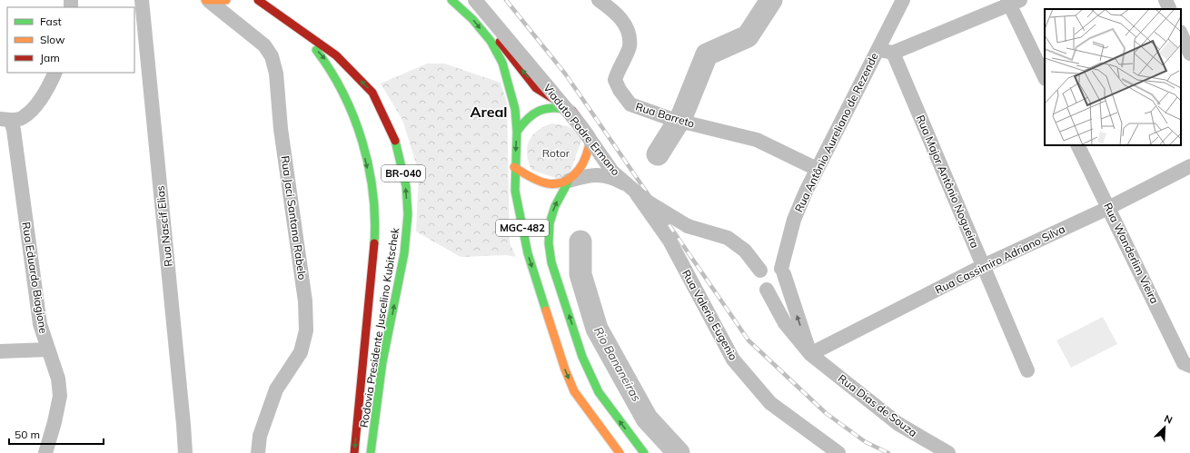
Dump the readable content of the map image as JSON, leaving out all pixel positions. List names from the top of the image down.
{
  "streets": {
    "highway": ["BR-040", "MGC-482", "Rodovia Presidente Juscelino Kubitschek"],
    "street": [
      "Rua Barreto",
      "Viaduto Padre Ermano",
      "Rua Antônio Aureliano de Rezende",
      "Rua Major Antônio Nogueira",
      "Rua Jaci Santana Rabelo",
      "Rua Nascif Elias",
      "Rua Wanderlim Vieira",
      "Rua Cassimiro Adriano Silva",
      "Rua Eduardo Biagione",
      "Rua Valerio Eugenio",
      "Rua Dias de Souza"
    ]
  },
  "crossings": [
    ["Rua Barreto", "Rua Antônio Aureliano de Rezende"],
    ["Viaduto Padre Ermano", "Rua Antônio Aureliano de Rezende"],
    ["Viaduto Padre Ermano", "Rua Dias de Souza"],
    ["Rua Antônio Aureliano de Rezende", "Rua Dias de Souza"],
    ["Rua Major Antônio Nogueira", "Rua Cassimiro Adriano Silva"],
    ["MGC-482", "Rua Valerio Eugenio"],
    ["Rua Wanderlim Vieira", "Rua Cassimiro Adriano Silva"],
    ["Rua Cassimiro Adriano Silva", "Rua Dias de Souza"]
  ],
  "districts": ["Areal"],
  "water": ["Rio Bananeiras"],
  "parks": ["Rotor"],
  "legend": ["Fast", "Slow", "Jam"],
  "scale_bar": "50 m",
  "north": "top right"
}
